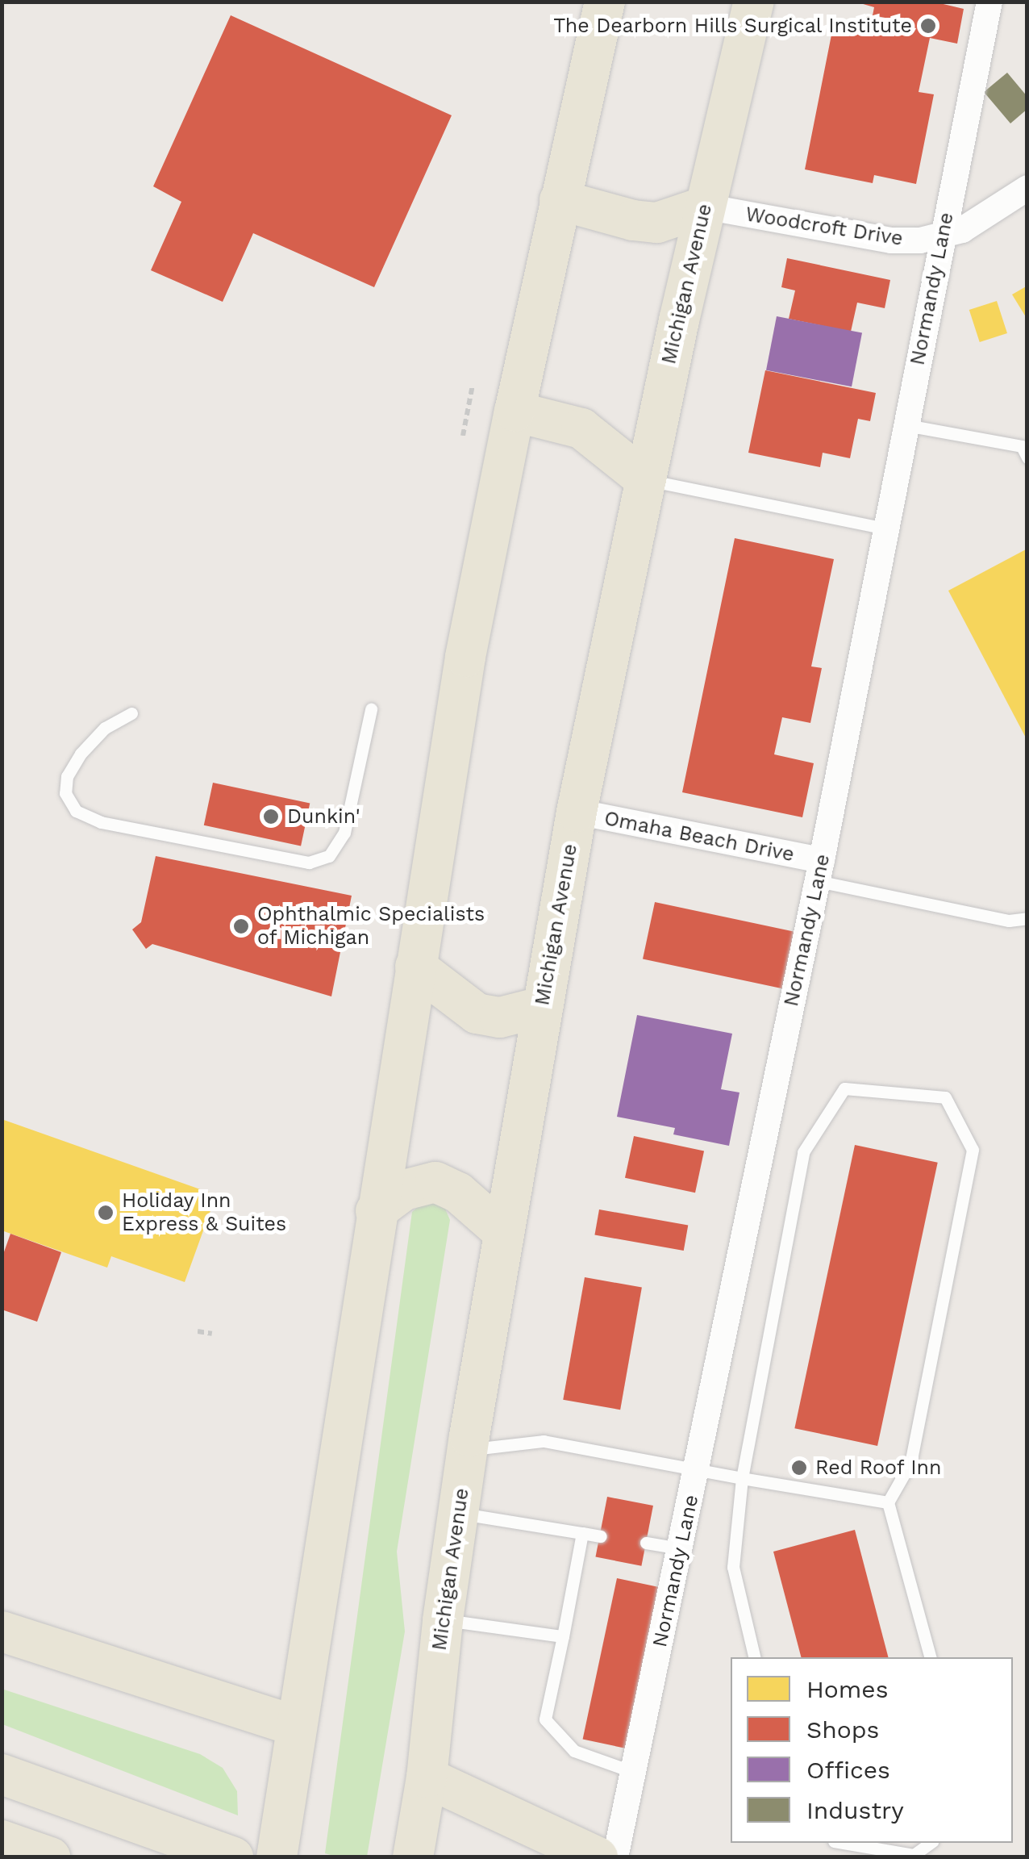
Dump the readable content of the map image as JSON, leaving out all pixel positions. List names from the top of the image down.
{
  "streets": {
    "main road": ["Michigan Avenue"],
    "street": ["Woodcroft Drive", "Normandy Lane", "Omaha Beach Drive"]
  },
  "crossings": [
    ["Woodcroft Drive", "Michigan Avenue"],
    ["Woodcroft Drive", "Normandy Lane"],
    ["Michigan Avenue", "Omaha Beach Drive"],
    ["Normandy Lane", "Omaha Beach Drive"]
  ],
  "places": [
    "The Dearborn Hills Surgical Institute",
    "Dunkin'",
    "Ophthalmic Specialists of Michigan",
    "Holiday Inn Express & Suites",
    "Red Roof Inn"
  ],
  "legend": [
    "Homes",
    "Shops",
    "Offices",
    "Industry"
  ]
}
